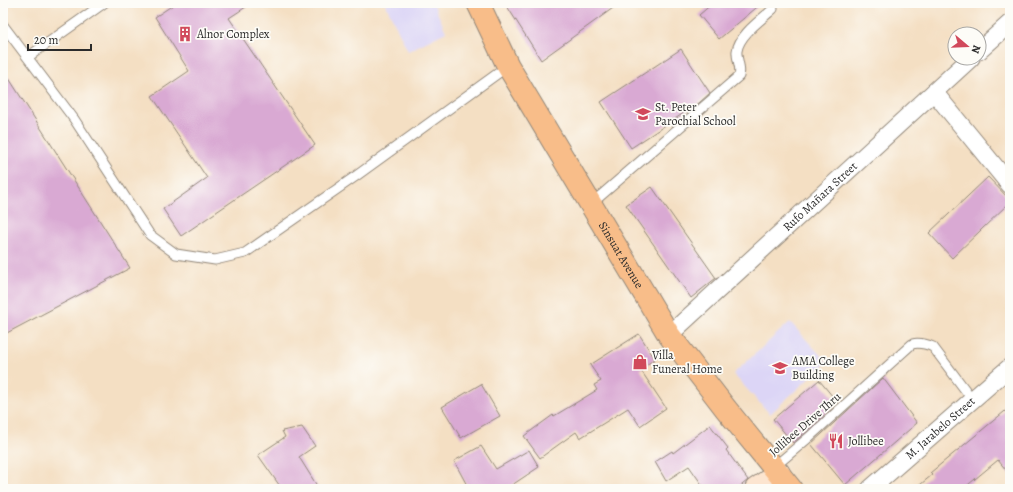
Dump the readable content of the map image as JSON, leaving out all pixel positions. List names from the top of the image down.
{
  "streets": {
    "main road": ["Sinsuat Avenue"],
    "street": ["Rufo Mañara Street", "M. Jarabelo Street"],
    "lane": ["Jollibee Drive Thru"]
  },
  "crossings": [
    ["Rufo Mañara Street", "Sinsuat Avenue"],
    ["Sinsuat Avenue", "Jollibee Drive Thru"],
    ["Jollibee Drive Thru", "M. Jarabelo Street"]
  ],
  "places": {
    "building": ["Alnor Complex"],
    "school or university": ["St. Peter Parochial School", "AMA College Building"],
    "shop": ["Villa Funeral Home"],
    "restaurant": ["Jollibee"]
  },
  "scale_bar": "20 m",
  "north": "right"
}
